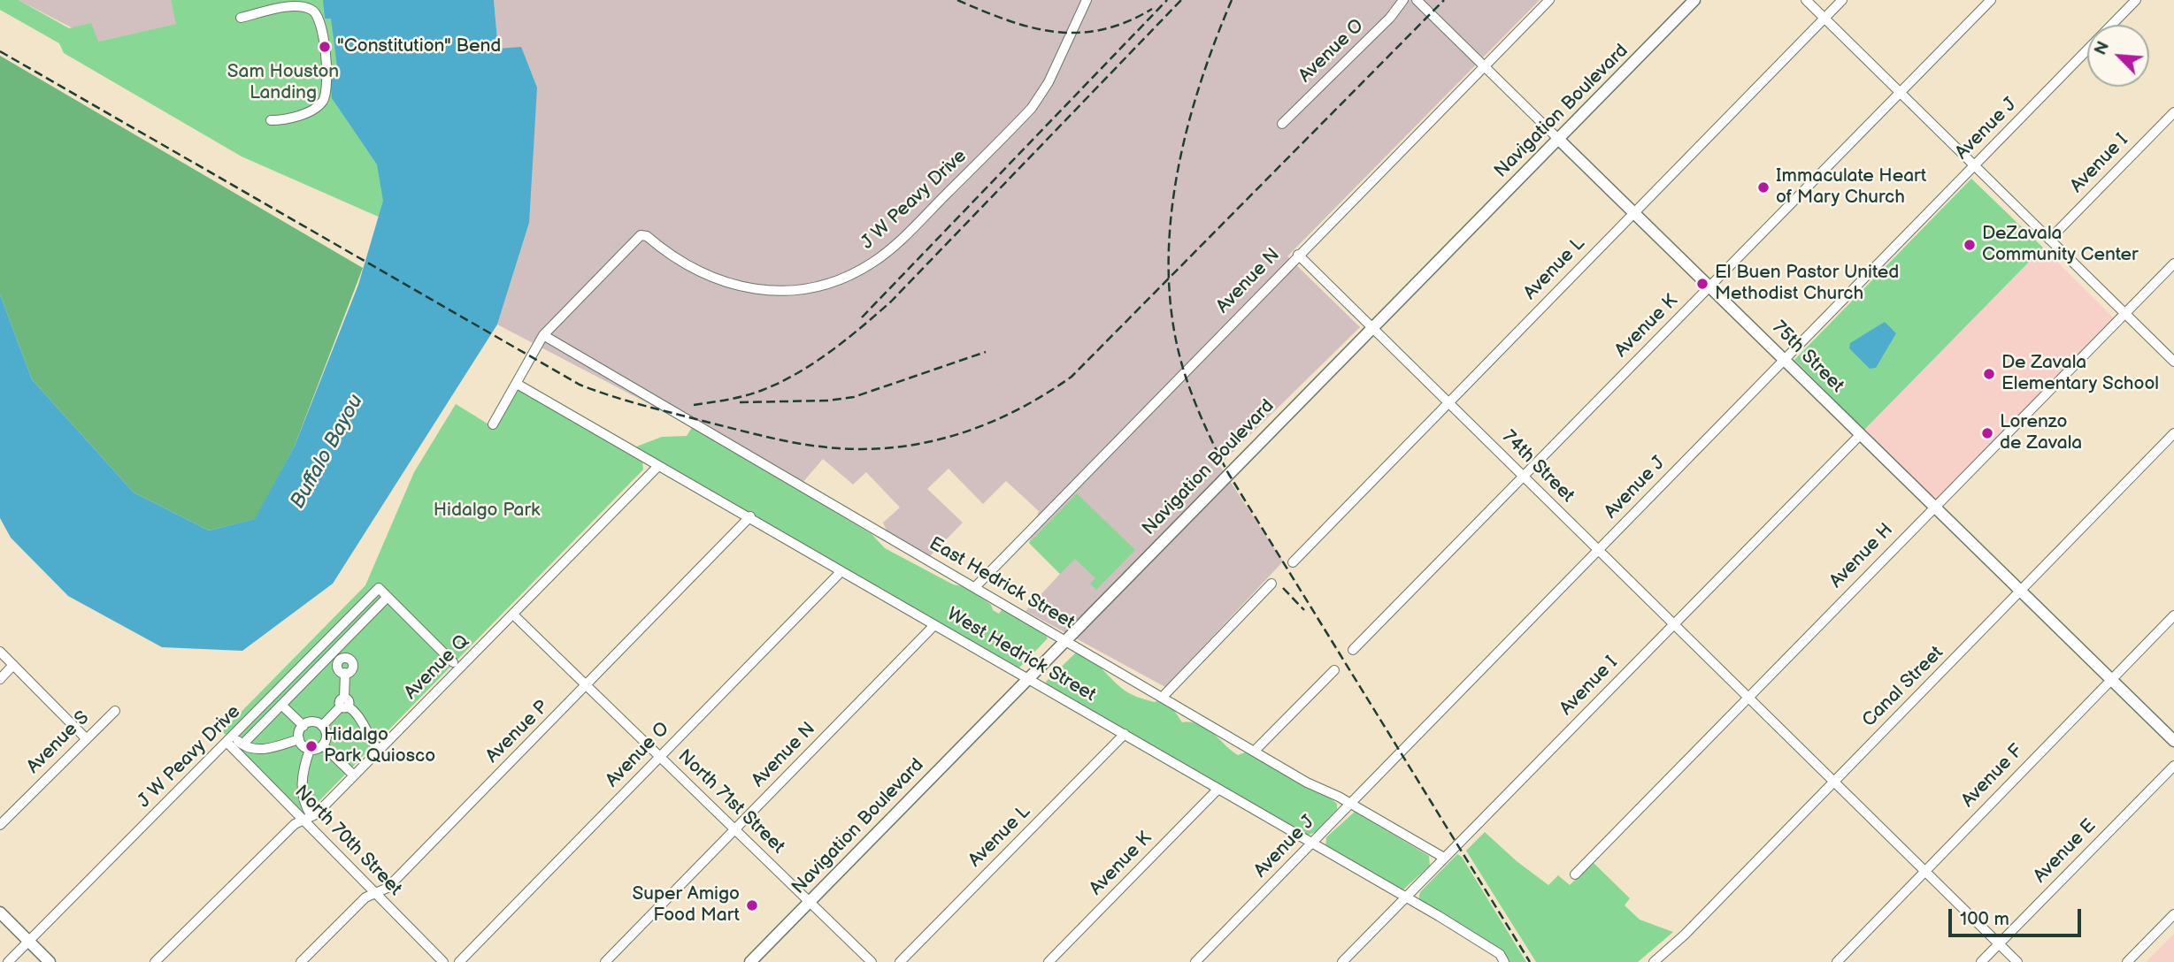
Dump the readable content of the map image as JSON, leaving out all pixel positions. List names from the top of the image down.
{
  "streets": {
    "main road": ["Navigation Boulevard", "75th Street"],
    "street": [
      "Avenue O",
      "Avenue J",
      "Avenue I",
      "J W Peavy Drive",
      "Avenue L",
      "Avenue N",
      "Avenue K",
      "74th Street",
      "Avenue H",
      "East Hedrick Street",
      "West Hedrick Street",
      "Avenue Q",
      "Canal Street",
      "Avenue P",
      "Avenue S",
      "Avenue F",
      "North 71st Street",
      "North 70th Street",
      "Avenue E"
    ]
  },
  "crossings": [
    ["Avenue O", "West Hedrick Street"],
    ["Avenue O", "North 71st Street"],
    ["Navigation Boulevard", "75th Street"],
    ["Navigation Boulevard", "74th Street"],
    ["Navigation Boulevard", "East Hedrick Street"],
    ["Navigation Boulevard", "West Hedrick Street"],
    ["Navigation Boulevard", "North 71st Street"],
    ["Avenue J", "75th Street"],
    ["Avenue J", "74th Street"],
    ["Avenue J", "East Hedrick Street"],
    ["Avenue J", "West Hedrick Street"],
    ["Avenue I", "75th Street"],
    ["Avenue I", "74th Street"],
    ["Avenue I", "East Hedrick Street"],
    ["Avenue I", "West Hedrick Street"],
    ["J W Peavy Drive", "East Hedrick Street"],
    ["J W Peavy Drive", "West Hedrick Street"],
    ["J W Peavy Drive", "North 70th Street"],
    ["Avenue L", "75th Street"],
    ["Avenue L", "74th Street"],
    ["Avenue L", "West Hedrick Street"],
    ["Avenue N", "75th Street"],
    ["Avenue N", "74th Street"],
    ["Avenue N", "East Hedrick Street"],
    ["Avenue N", "West Hedrick Street"],
    ["Avenue N", "North 71st Street"],
    ["Avenue K", "75th Street"],
    ["Avenue K", "74th Street"],
    ["Avenue K", "West Hedrick Street"],
    ["75th Street", "Avenue H"],
    ["75th Street", "Canal Street"],
    ["75th Street", "Avenue F"],
    ["74th Street", "Avenue H"],
    ["74th Street", "Canal Street"],
    ["74th Street", "Avenue F"],
    ["74th Street", "Avenue E"],
    ["West Hedrick Street", "Avenue Q"],
    ["West Hedrick Street", "Avenue P"],
    ["Avenue Q", "North 71st Street"],
    ["Avenue Q", "North 70th Street"],
    ["Avenue P", "North 71st Street"],
    ["Avenue P", "North 70th Street"]
  ],
  "water": ["Buffalo Bayou"],
  "parks": ["Sam Houston Landing", "Hidalgo Park"],
  "places": [
    "\"Constitution\" Bend",
    "Immaculate Heart of Mary Church",
    "DeZavala Community Center",
    "El Buen Pastor United Methodist Church",
    "De Zavala Elementary School",
    "Lorenzo de Zavala",
    "Hidalgo Park Quiosco",
    "Super Amigo Food Mart"
  ],
  "scale_bar": "100 m",
  "north": "top left"
}
